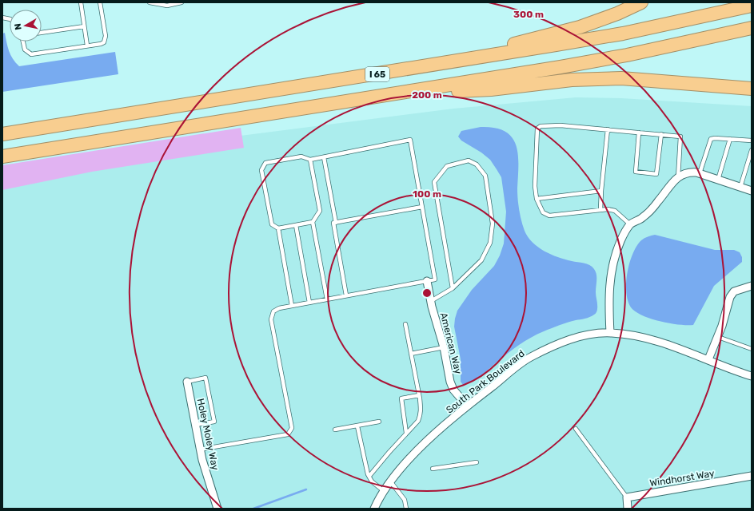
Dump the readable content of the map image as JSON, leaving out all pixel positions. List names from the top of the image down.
{
  "streets": {
    "highway": ["I 65"],
    "street": [
      "American Way",
      "South Park Boulevard",
      "Holey Moley Way",
      "Windhorst Way"
    ]
  },
  "crossings": [
    ["American Way", "South Park Boulevard"]
  ],
  "north": "left",
  "rings": ["300 m", "200 m", "100 m"]
}
